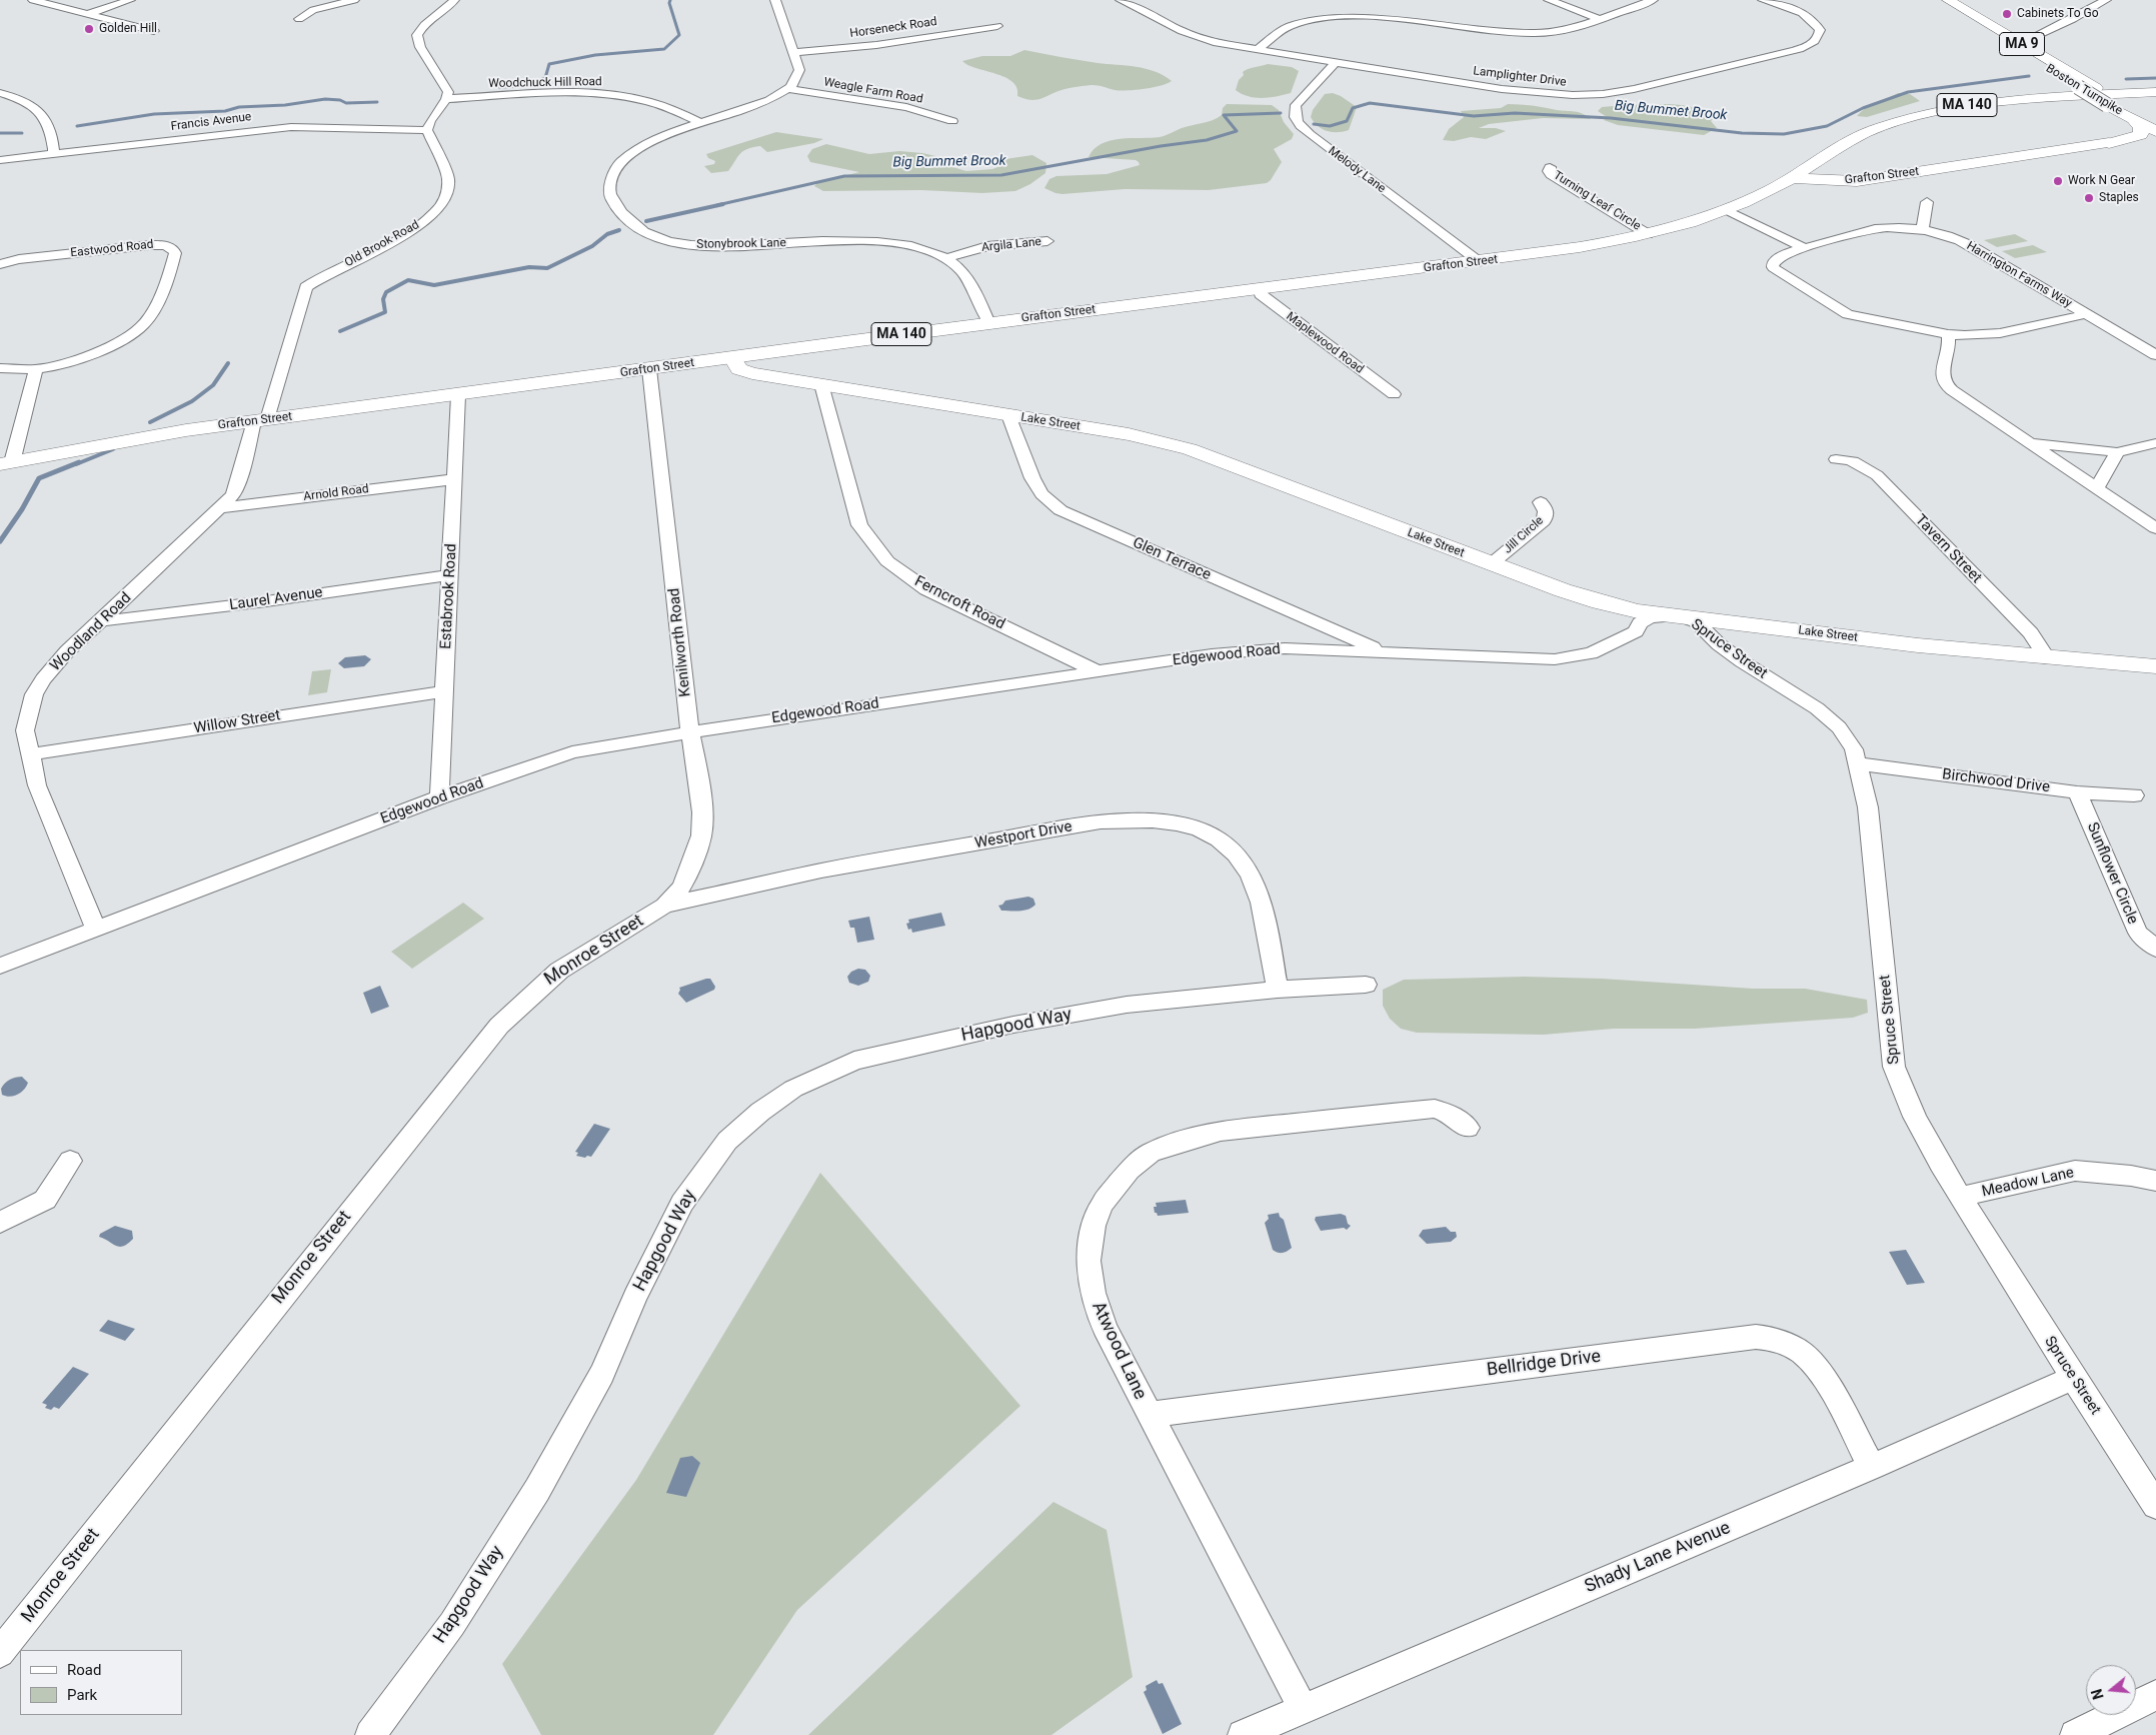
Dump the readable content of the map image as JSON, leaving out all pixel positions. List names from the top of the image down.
{
  "streets": {
    "main road": [
      "MA 9",
      "Boston Turnpike",
      "MA 140",
      "Grafton Street",
      "Lake Street"
    ],
    "street": [
      "Horseneck Road",
      "Lamplighter Drive",
      "Woodchuck Hill Road",
      "Weagle Farm Road",
      "Francis Avenue",
      "Melody Lane",
      "Turning Leaf Circle",
      "Old Brook Road",
      "Stonybrook Lane",
      "Argila Lane",
      "Eastwood Road",
      "Harrington Farms Way",
      "Maplewood Road",
      "Arnold Road",
      "Jill Circle",
      "Tavern Street",
      "Glen Terrace",
      "Estabrook Road",
      "Laurel Avenue",
      "Ferncroft Road",
      "Woodland Road",
      "Kenilworth Road",
      "Spruce Street",
      "Edgewood Road",
      "Willow Street",
      "Birchwood Drive",
      "Westport Drive",
      "Sunflower Circle",
      "Monroe Street",
      "Hapgood Way",
      "Meadow Lane",
      "Atwood Lane",
      "Bellridge Drive",
      "Shady Lane Avenue"
    ]
  },
  "crossings": [
    ["Lamplighter Drive", "Melody Lane"],
    ["Woodchuck Hill Road", "Stonybrook Lane"],
    ["Weagle Farm Road", "Stonybrook Lane"],
    ["MA 140", "Grafton Street"],
    ["Francis Avenue", "Old Brook Road"],
    ["Melody Lane", "Grafton Street"],
    ["Grafton Street", "Turning Leaf Circle"],
    ["Grafton Street", "Old Brook Road"],
    ["Grafton Street", "Stonybrook Lane"],
    ["Grafton Street", "Maplewood Road"],
    ["Grafton Street", "Lake Street"],
    ["Grafton Street", "Estabrook Road"],
    ["Grafton Street", "Woodland Road"],
    ["Grafton Street", "Kenilworth Road"],
    ["Old Brook Road", "Woodland Road"],
    ["Stonybrook Lane", "Argila Lane"],
    ["Lake Street", "Jill Circle"],
    ["Lake Street", "Tavern Street"],
    ["Lake Street", "Glen Terrace"],
    ["Lake Street", "Ferncroft Road"],
    ["Lake Street", "Spruce Street"],
    ["Lake Street", "Edgewood Road"],
    ["Arnold Road", "Estabrook Road"],
    ["Arnold Road", "Woodland Road"],
    ["Glen Terrace", "Edgewood Road"],
    ["Estabrook Road", "Laurel Avenue"],
    ["Estabrook Road", "Edgewood Road"],
    ["Estabrook Road", "Willow Street"],
    ["Laurel Avenue", "Woodland Road"],
    ["Ferncroft Road", "Edgewood Road"],
    ["Woodland Road", "Edgewood Road"],
    ["Woodland Road", "Willow Street"],
    ["Kenilworth Road", "Edgewood Road"],
    ["Kenilworth Road", "Westport Drive"],
    ["Kenilworth Road", "Monroe Street"],
    ["Spruce Street", "Edgewood Road"],
    ["Spruce Street", "Birchwood Drive"],
    ["Spruce Street", "Meadow Lane"],
    ["Spruce Street", "Shady Lane Avenue"],
    ["Birchwood Drive", "Sunflower Circle"],
    ["Westport Drive", "Monroe Street"],
    ["Westport Drive", "Hapgood Way"],
    ["Atwood Lane", "Bellridge Drive"],
    ["Atwood Lane", "Shady Lane Avenue"],
    ["Bellridge Drive", "Shady Lane Avenue"]
  ],
  "water": ["Big Bummet Brook"],
  "places": [
    "Cabinets To Go",
    "Golden Hill",
    "Work N Gear",
    "Staples"
  ],
  "legend": ["Road", "Park"],
  "north": "left"
}
